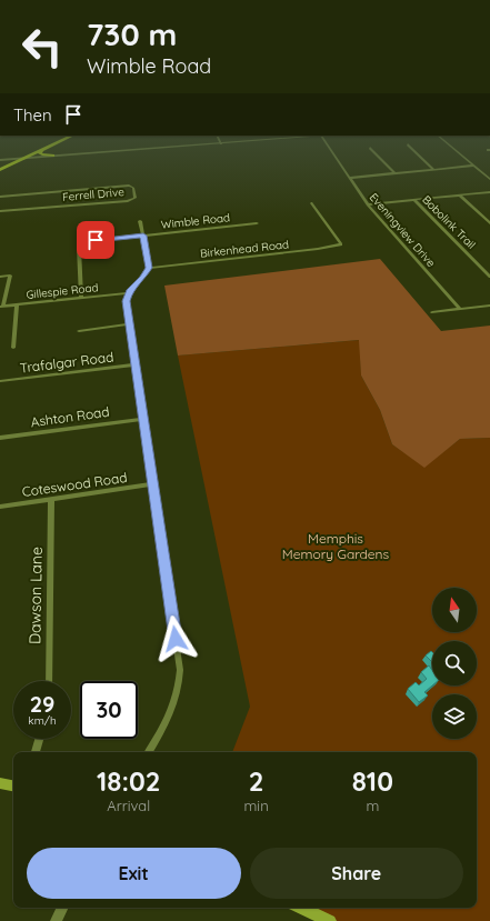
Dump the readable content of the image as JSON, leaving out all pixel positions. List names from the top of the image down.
{
  "streets": {
    "street": [
      "Ferrell Drive",
      "Wimble Road",
      "Bobolink Trail",
      "Eveningview Drive",
      "Birkenhead Road",
      "Gillespie Road",
      "Trafalgar Road",
      "Ashton Road",
      "Coteswood Road",
      "Dawson Lane"
    ]
  },
  "crossings": [
    ["Wimble Road", "Gillespie Road"],
    ["Coteswood Road", "Dawson Lane"]
  ],
  "parks": ["Memphis Memory Gardens"],
  "north": "top",
  "page": {
    "turn": ["730 m", "Wimble Road"],
    "then": "Then",
    "speed": "29 km/h",
    "limit": "30",
    "eta": [
      "18:02",
      "Arrival",
      "2",
      "min",
      "810",
      "m"
    ],
    "buttons": ["Exit", "Share"]
  }
}
